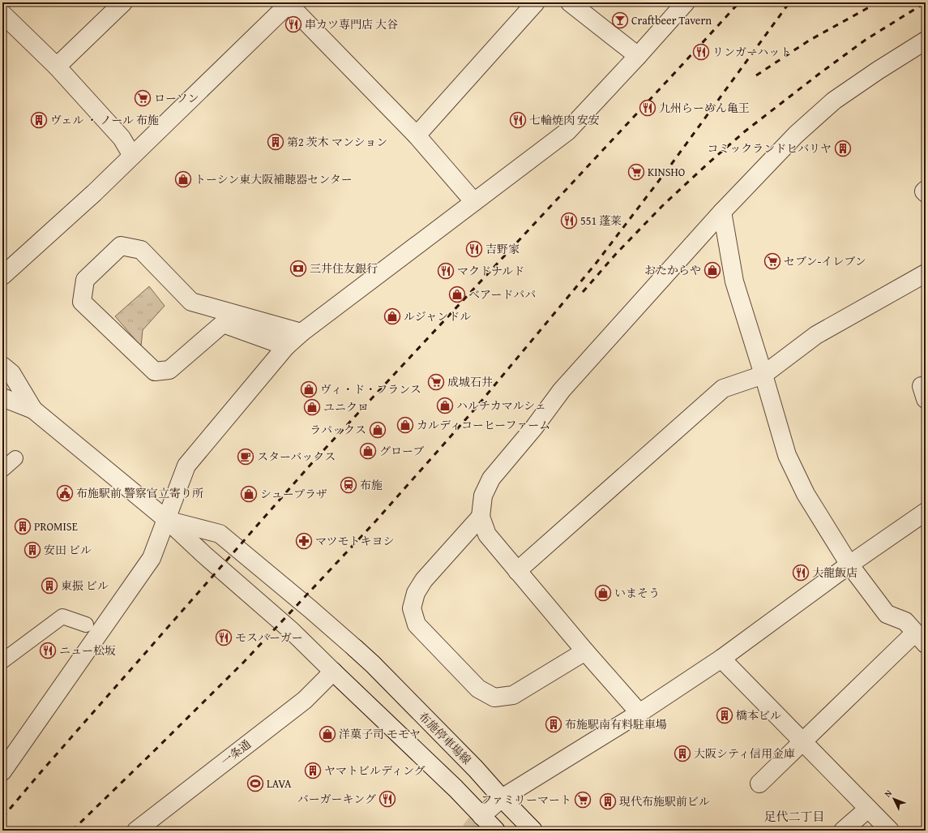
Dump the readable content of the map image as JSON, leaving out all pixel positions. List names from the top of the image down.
{
  "streets": {
    "street": ["布施停車場線", "一条通"]
  },
  "districts": ["足代二丁目"],
  "places": {
    "bar": ["Craftbeer Tavern"],
    "restaurant": [
      "串カツ専門店 大谷",
      "リンガーハット",
      "九州らーめん亀王",
      "七輪焼肉 安安",
      "551 蓬莱",
      "吉野家",
      "マクドナルド",
      "大龍飯店",
      "モスバーガー",
      "ニュー松坂",
      "バーガーキング"
    ],
    "supermarket": [
      "ローソン",
      "KINSHO",
      "セブン-イレブン",
      "成城石井",
      "ファミリーマート"
    ],
    "building": [
      "ヴェル ・ ノール 布施",
      "第2 茨木 マンション",
      "コミックランドヒバリヤ",
      "PROMISE",
      "安田 ビル",
      "東振 ビル",
      "橋本ビル",
      "布施駅南有料駐車場",
      "大阪シティ信用金庫",
      "ヤマトビルディング",
      "現代布施駅前ビル"
    ],
    "shop": [
      "トーシン東大阪補聴器センター",
      "おたからや",
      "ベアードパパ",
      "ルジャンドル",
      "ヴィ・ド・フランス",
      "ハルチカマルシェ",
      "ユニクロ",
      "カルディコーヒーファーム",
      "ラパックス",
      "グローブ",
      "シュープラザ",
      "いまそう",
      "洋菓子司 モモヤ"
    ],
    "bank": ["三井住友銀行"],
    "cafe": ["スターバックス"],
    "station": ["布施"],
    "public building": ["布施駅前 警察官立寄り所"],
    "pharmacy": ["マツモトキヨシ"],
    "sports": ["LAVA"]
  },
  "north": "top left"
}
